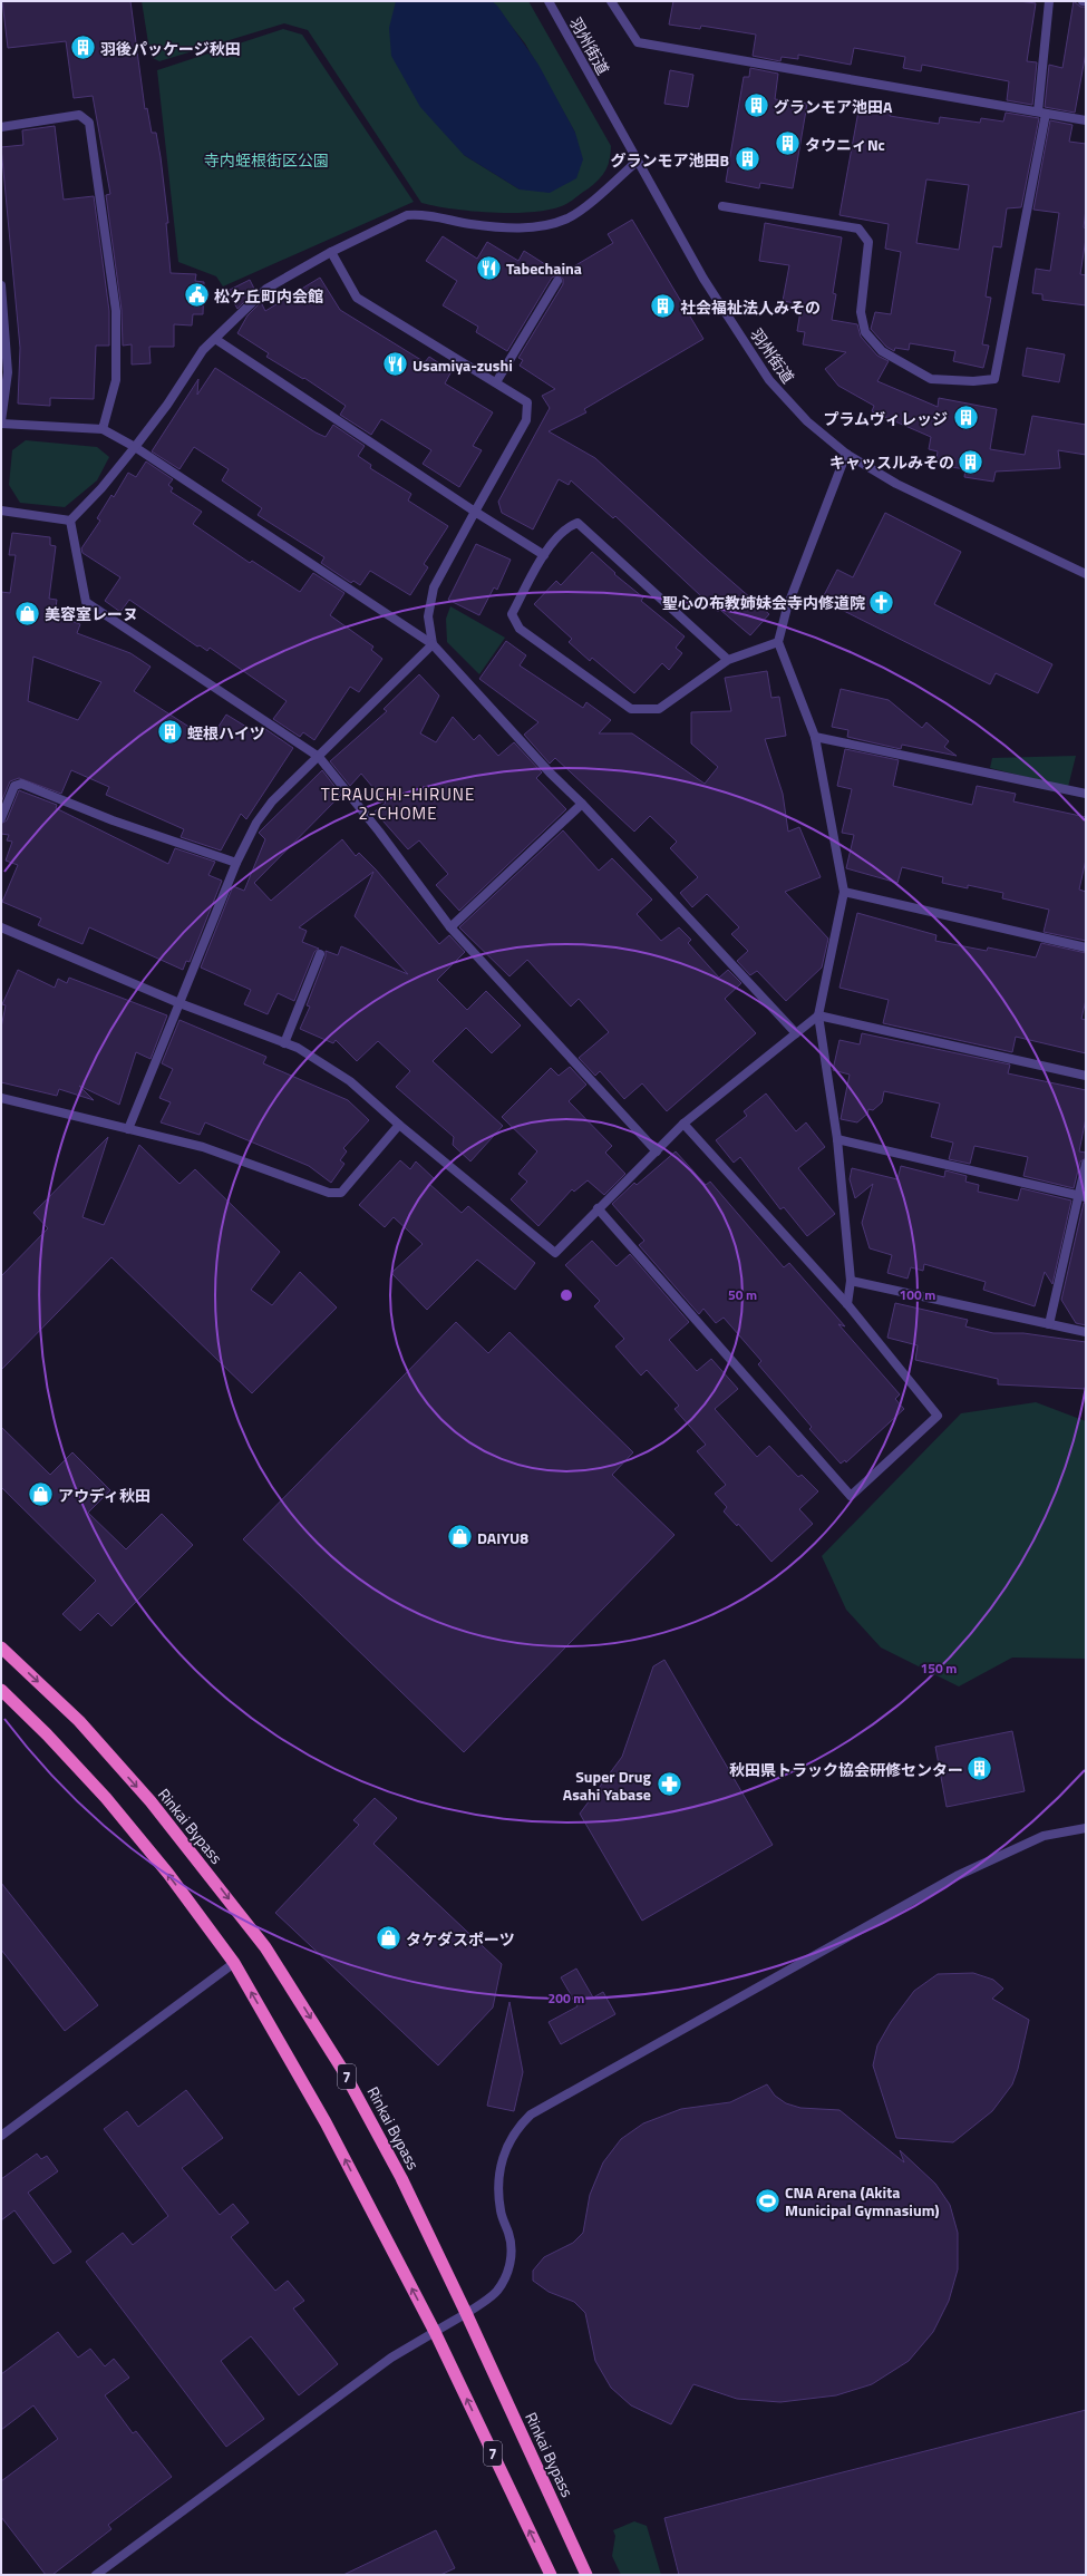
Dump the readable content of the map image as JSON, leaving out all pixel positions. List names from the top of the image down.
{
  "streets": {
    "highway": ["Rinkai Bypass", "7"],
    "street": ["羽州街道"]
  },
  "districts": ["TERAUCHI-HIRUNE 2-CHOME"],
  "parks": ["寺内蛭根街区公園"],
  "places": {
    "building": [
      "羽後パッケージ秋田",
      "グランモア池田A",
      "タウニィNc",
      "グランモア池田B",
      "社会福祉法人みその",
      "プラムヴィレッジ",
      "キャッスルみその",
      "蛭根ハイツ",
      "秋田県トラック協会研修センター"
    ],
    "restaurant": ["Tabechaina", "Usamiya-zushi"],
    "public building": ["松ケ丘町内会館"],
    "church": ["聖心の布教姉妹会寺内修道院"],
    "shop": [
      "美容室レーヌ",
      "アウディ秋田",
      "DAIYU8",
      "タケダスポーツ"
    ],
    "pharmacy": ["Super Drug Asahi Yabase"],
    "sports": ["CNA Arena (Akita Municipal Gymnasium)"]
  },
  "rings": [
    "50 m",
    "100 m",
    "150 m",
    "200 m"
  ]
}
